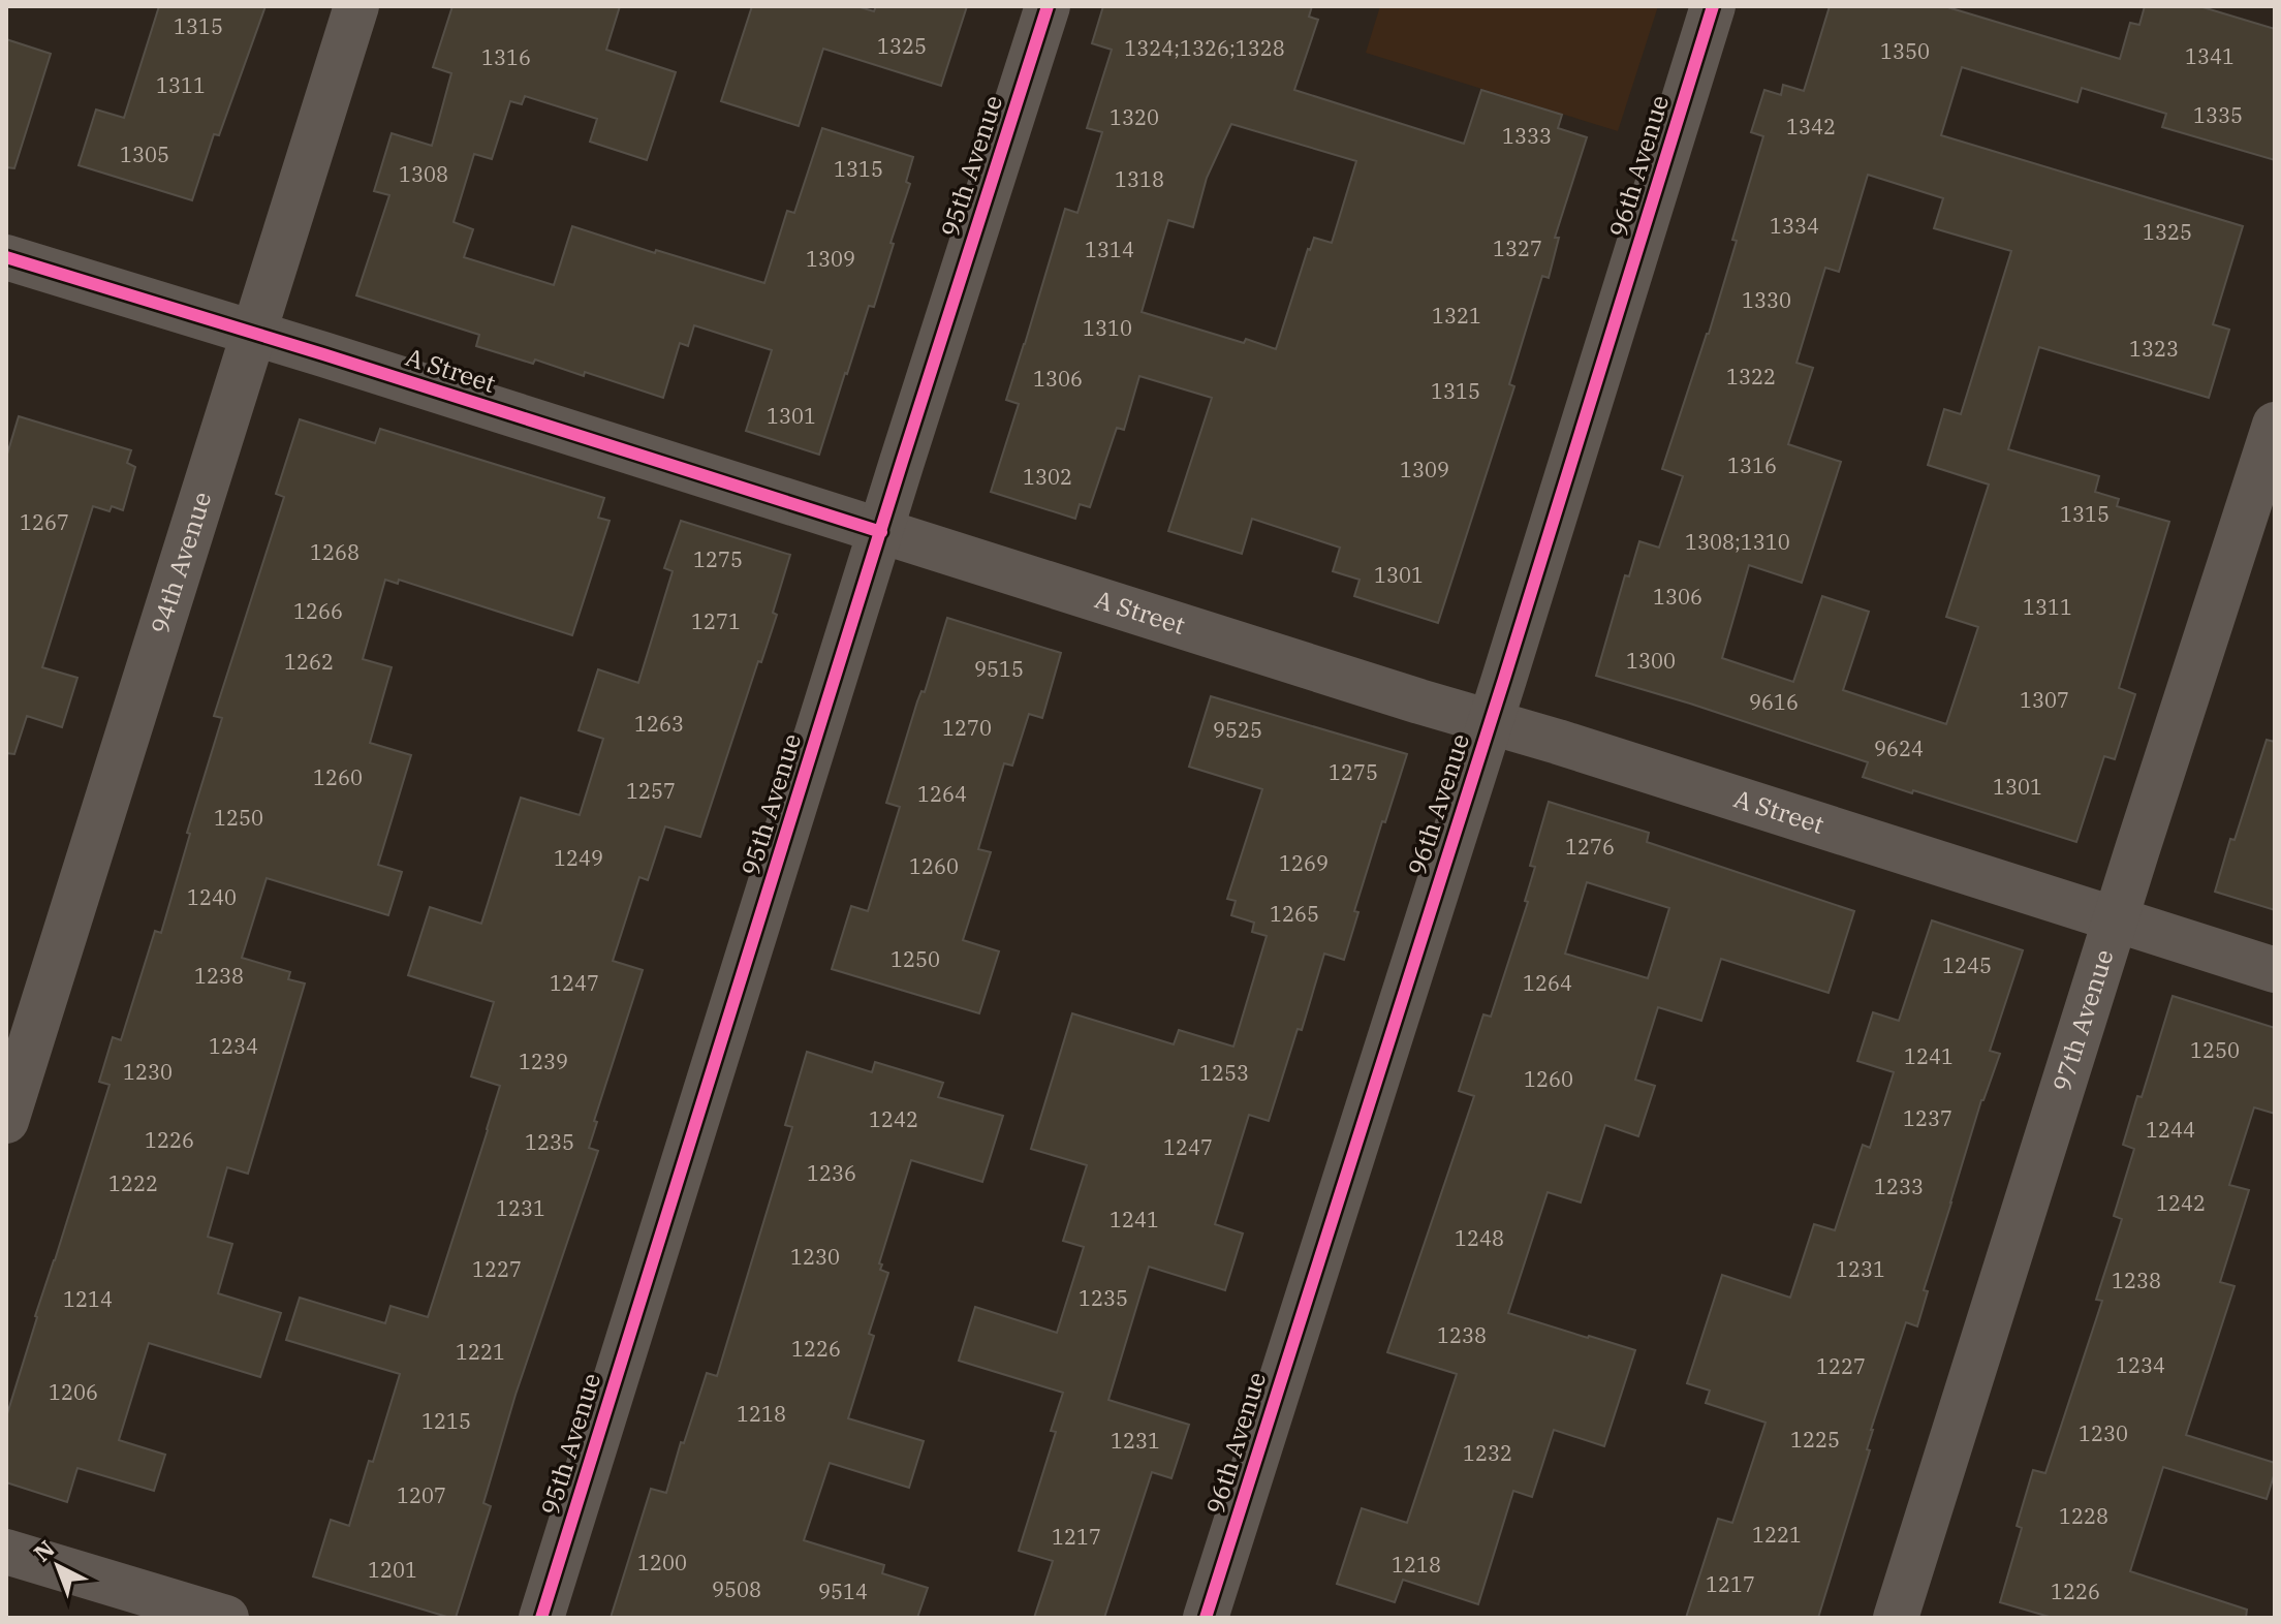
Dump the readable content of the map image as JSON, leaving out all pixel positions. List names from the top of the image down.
{
  "streets": {
    "street": [
      "95th Avenue",
      "96th Avenue",
      "A Street",
      "94th Avenue",
      "97th Avenue"
    ]
  },
  "crossings": [
    ["95th Avenue", "A Street"],
    ["96th Avenue", "A Street"],
    ["A Street", "94th Avenue"],
    ["A Street", "97th Avenue"]
  ],
  "house_numbers": [
    "1315",
    "1325",
    "1324;1326;1328",
    "1350",
    "1341",
    "1316",
    "1311",
    "1335",
    "1320",
    "1342",
    "1333",
    "1305",
    "1315",
    "1308",
    "1318",
    "1334",
    "1325",
    "1327",
    "1314",
    "1309",
    "1330",
    "1321",
    "1310",
    "1323",
    "1322",
    "1306",
    "1315",
    "1301",
    "1316",
    "1309",
    "1302",
    "1315",
    "1267",
    "1308;1310",
    "1268",
    "1275",
    "1301",
    "1306",
    "1311",
    "1266",
    "1271",
    "1300",
    "1262",
    "9515",
    "1307",
    "9616",
    "1263",
    "1270",
    "9525",
    "9624",
    "1275",
    "1260",
    "1301",
    "1257",
    "1264",
    "1250",
    "1276",
    "1249",
    "1269",
    "1260",
    "1240",
    "1265",
    "1250",
    "1245",
    "1238",
    "1247",
    "1264",
    "1234",
    "1250",
    "1241",
    "1239",
    "1230",
    "1253",
    "1260",
    "1237",
    "1242",
    "1244",
    "1226",
    "1235",
    "1247",
    "1236",
    "1222",
    "1233",
    "1242",
    "1231",
    "1241",
    "1248",
    "1230",
    "1227",
    "1231",
    "1238",
    "1235",
    "1214",
    "1238",
    "1226",
    "1221",
    "1234",
    "1227",
    "1206",
    "1218",
    "1215",
    "1230",
    "1225",
    "1231",
    "1232",
    "1207",
    "1228",
    "1221",
    "1217",
    "1200",
    "1218",
    "1201",
    "1217",
    "9508",
    "9514",
    "1226"
  ],
  "north": "top left"
}
